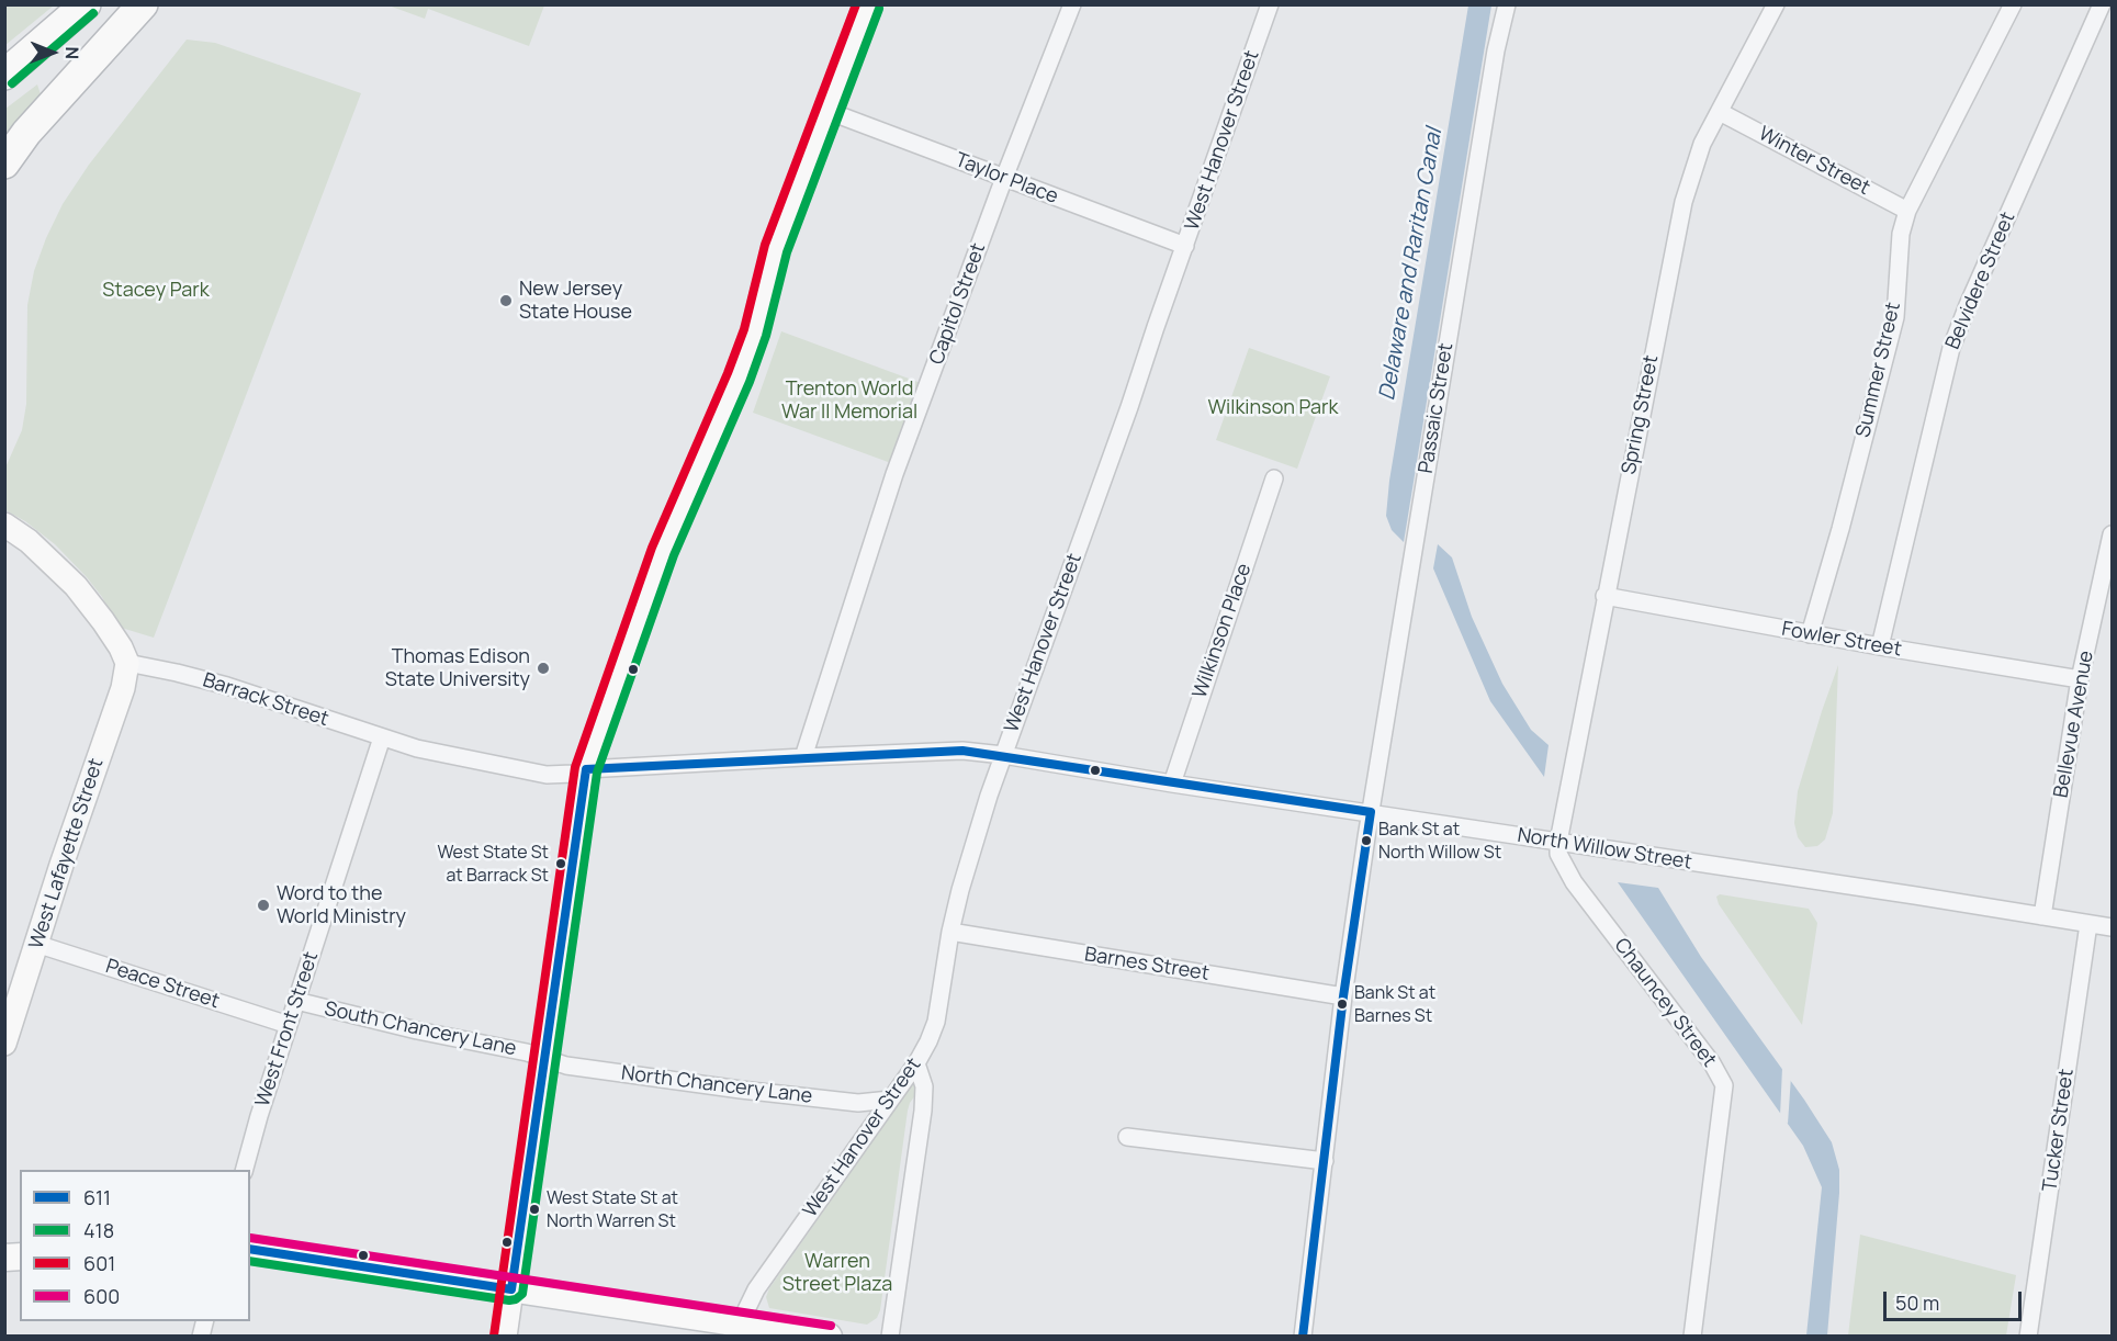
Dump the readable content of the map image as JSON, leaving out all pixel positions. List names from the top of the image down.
{
  "streets": {
    "street": [
      "West Hanover Street",
      "Winter Street",
      "Taylor Place",
      "Belvidere Street",
      "Capitol Street",
      "Summer Street",
      "Passaic Street",
      "Spring Street",
      "Wilkinson Place",
      "Fowler Street",
      "Barrack Street",
      "Bellevue Avenue",
      "North Willow Street",
      "West Lafayette Street",
      "Barnes Street",
      "Peace Street",
      "Chauncey Street",
      "West Front Street",
      "South Chancery Lane",
      "North Chancery Lane",
      "Tucker Street"
    ]
  },
  "crossings": [
    ["West Hanover Street", "Taylor Place"],
    ["West Hanover Street", "North Willow Street"],
    ["West Hanover Street", "Barnes Street"],
    ["West Hanover Street", "North Chancery Lane"],
    ["Winter Street", "Summer Street"],
    ["Winter Street", "Spring Street"],
    ["Taylor Place", "Capitol Street"],
    ["Belvidere Street", "Fowler Street"],
    ["Capitol Street", "North Willow Street"],
    ["Summer Street", "Fowler Street"],
    ["Passaic Street", "North Willow Street"],
    ["Passaic Street", "Barnes Street"],
    ["Spring Street", "Fowler Street"],
    ["Spring Street", "North Willow Street"],
    ["Spring Street", "Chauncey Street"],
    ["Wilkinson Place", "North Willow Street"],
    ["Fowler Street", "Bellevue Avenue"],
    ["Barrack Street", "North Willow Street"],
    ["Barrack Street", "West Lafayette Street"],
    ["Barrack Street", "West Front Street"],
    ["Bellevue Avenue", "North Willow Street"],
    ["North Willow Street", "Chauncey Street"],
    ["North Willow Street", "Tucker Street"],
    ["West Lafayette Street", "Peace Street"],
    ["Peace Street", "West Front Street"],
    ["West Front Street", "South Chancery Lane"],
    ["South Chancery Lane", "North Chancery Lane"]
  ],
  "water": ["Delaware and Raritan Canal"],
  "parks": [
    "Stacey Park",
    "Trenton World War II Memorial",
    "Wilkinson Park",
    "Warren Street Plaza"
  ],
  "places": [
    "New Jersey State House",
    "Thomas Edison State University",
    "Bank St at North Willow St",
    "West State St at Barrack St",
    "Word to the World Ministry",
    "Bank St at Barnes St",
    "West State St at North Warren St"
  ],
  "lines": [
    "transit line 601",
    "transit line 418",
    "transit line 611",
    "transit line 600"
  ],
  "legend": [
    "611",
    "418",
    "601",
    "600"
  ],
  "scale_bar": "50 m",
  "north": "right"
}
